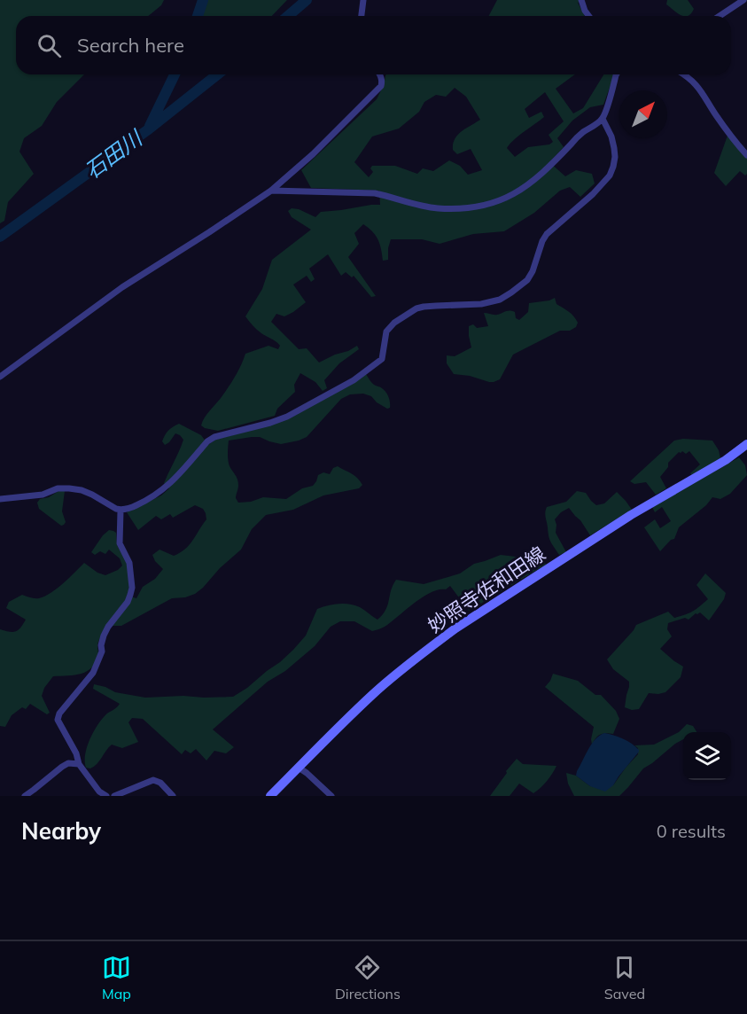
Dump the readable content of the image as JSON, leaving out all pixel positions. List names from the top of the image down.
{
  "streets": {
    "main road": ["妙照寺佐和田線"]
  },
  "water": ["石田川"],
  "north": "top right",
  "page": {
    "search": "Search here",
    "heading": ["Nearby", "0 results"],
    "nav": ["Map", "Directions", "Saved"]
  }
}
